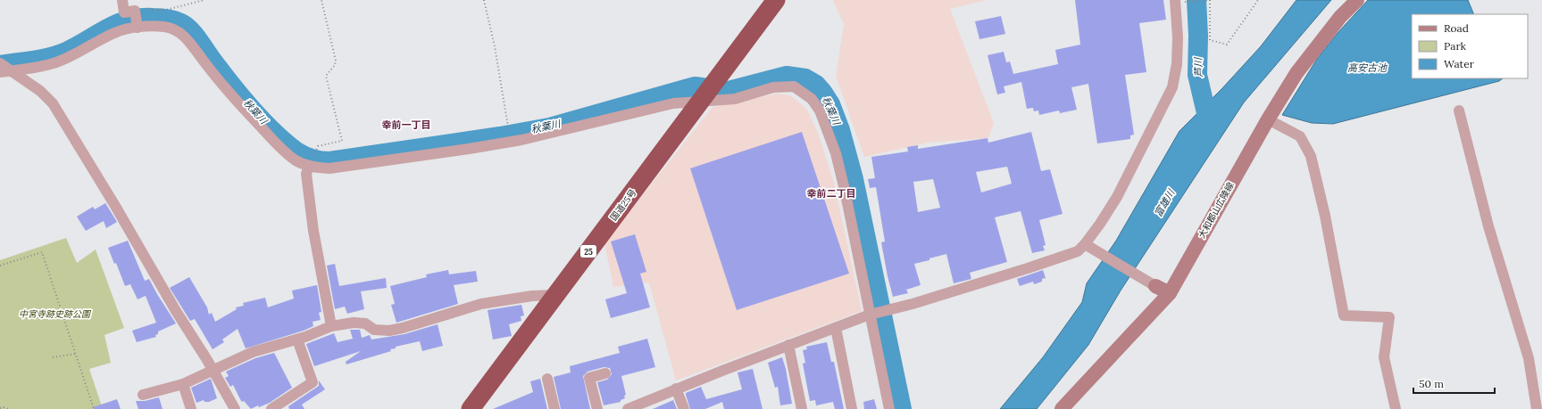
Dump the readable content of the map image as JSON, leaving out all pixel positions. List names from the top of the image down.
{
  "streets": {
    "highway": ["国道25号", "25"],
    "main road": ["大和郡山広陵線"]
  },
  "districts": ["幸前一丁目", "幸前二丁目"],
  "water": [
    "芦川",
    "高安古池",
    "秋葉川",
    "富雄川"
  ],
  "parks": ["中宮寺跡史跡公園"],
  "legend": ["Road", "Park", "Water"],
  "scale_bar": "50 m"
}
